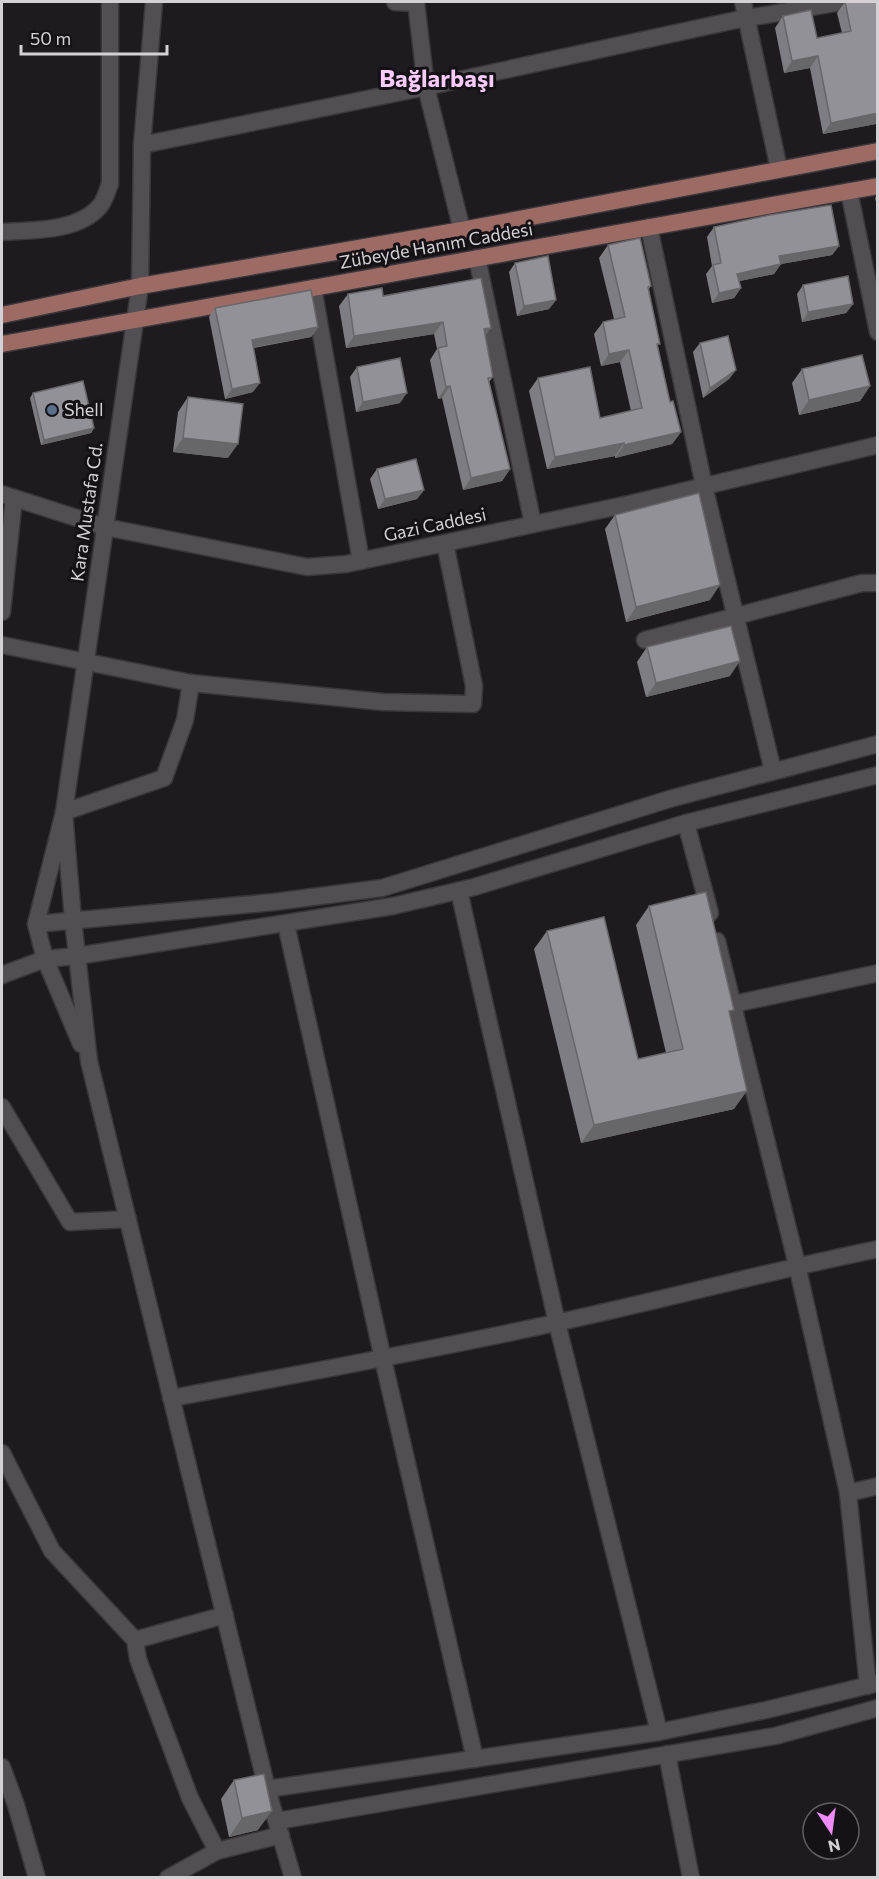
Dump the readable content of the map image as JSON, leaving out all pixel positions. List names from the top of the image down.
{
  "streets": {
    "main road": ["Zübeyde Hanım Caddesi"],
    "street": ["Kara Mustafa Cd.", "Gazi Caddesi"]
  },
  "crossings": [
    ["Zübeyde Hanım Caddesi", "Kara Mustafa Cd."],
    ["Kara Mustafa Cd.", "Gazi Caddesi"]
  ],
  "districts": ["Bağlarbaşı"],
  "places": ["Shell"],
  "scale_bar": "50 m",
  "north": "bottom"
}
